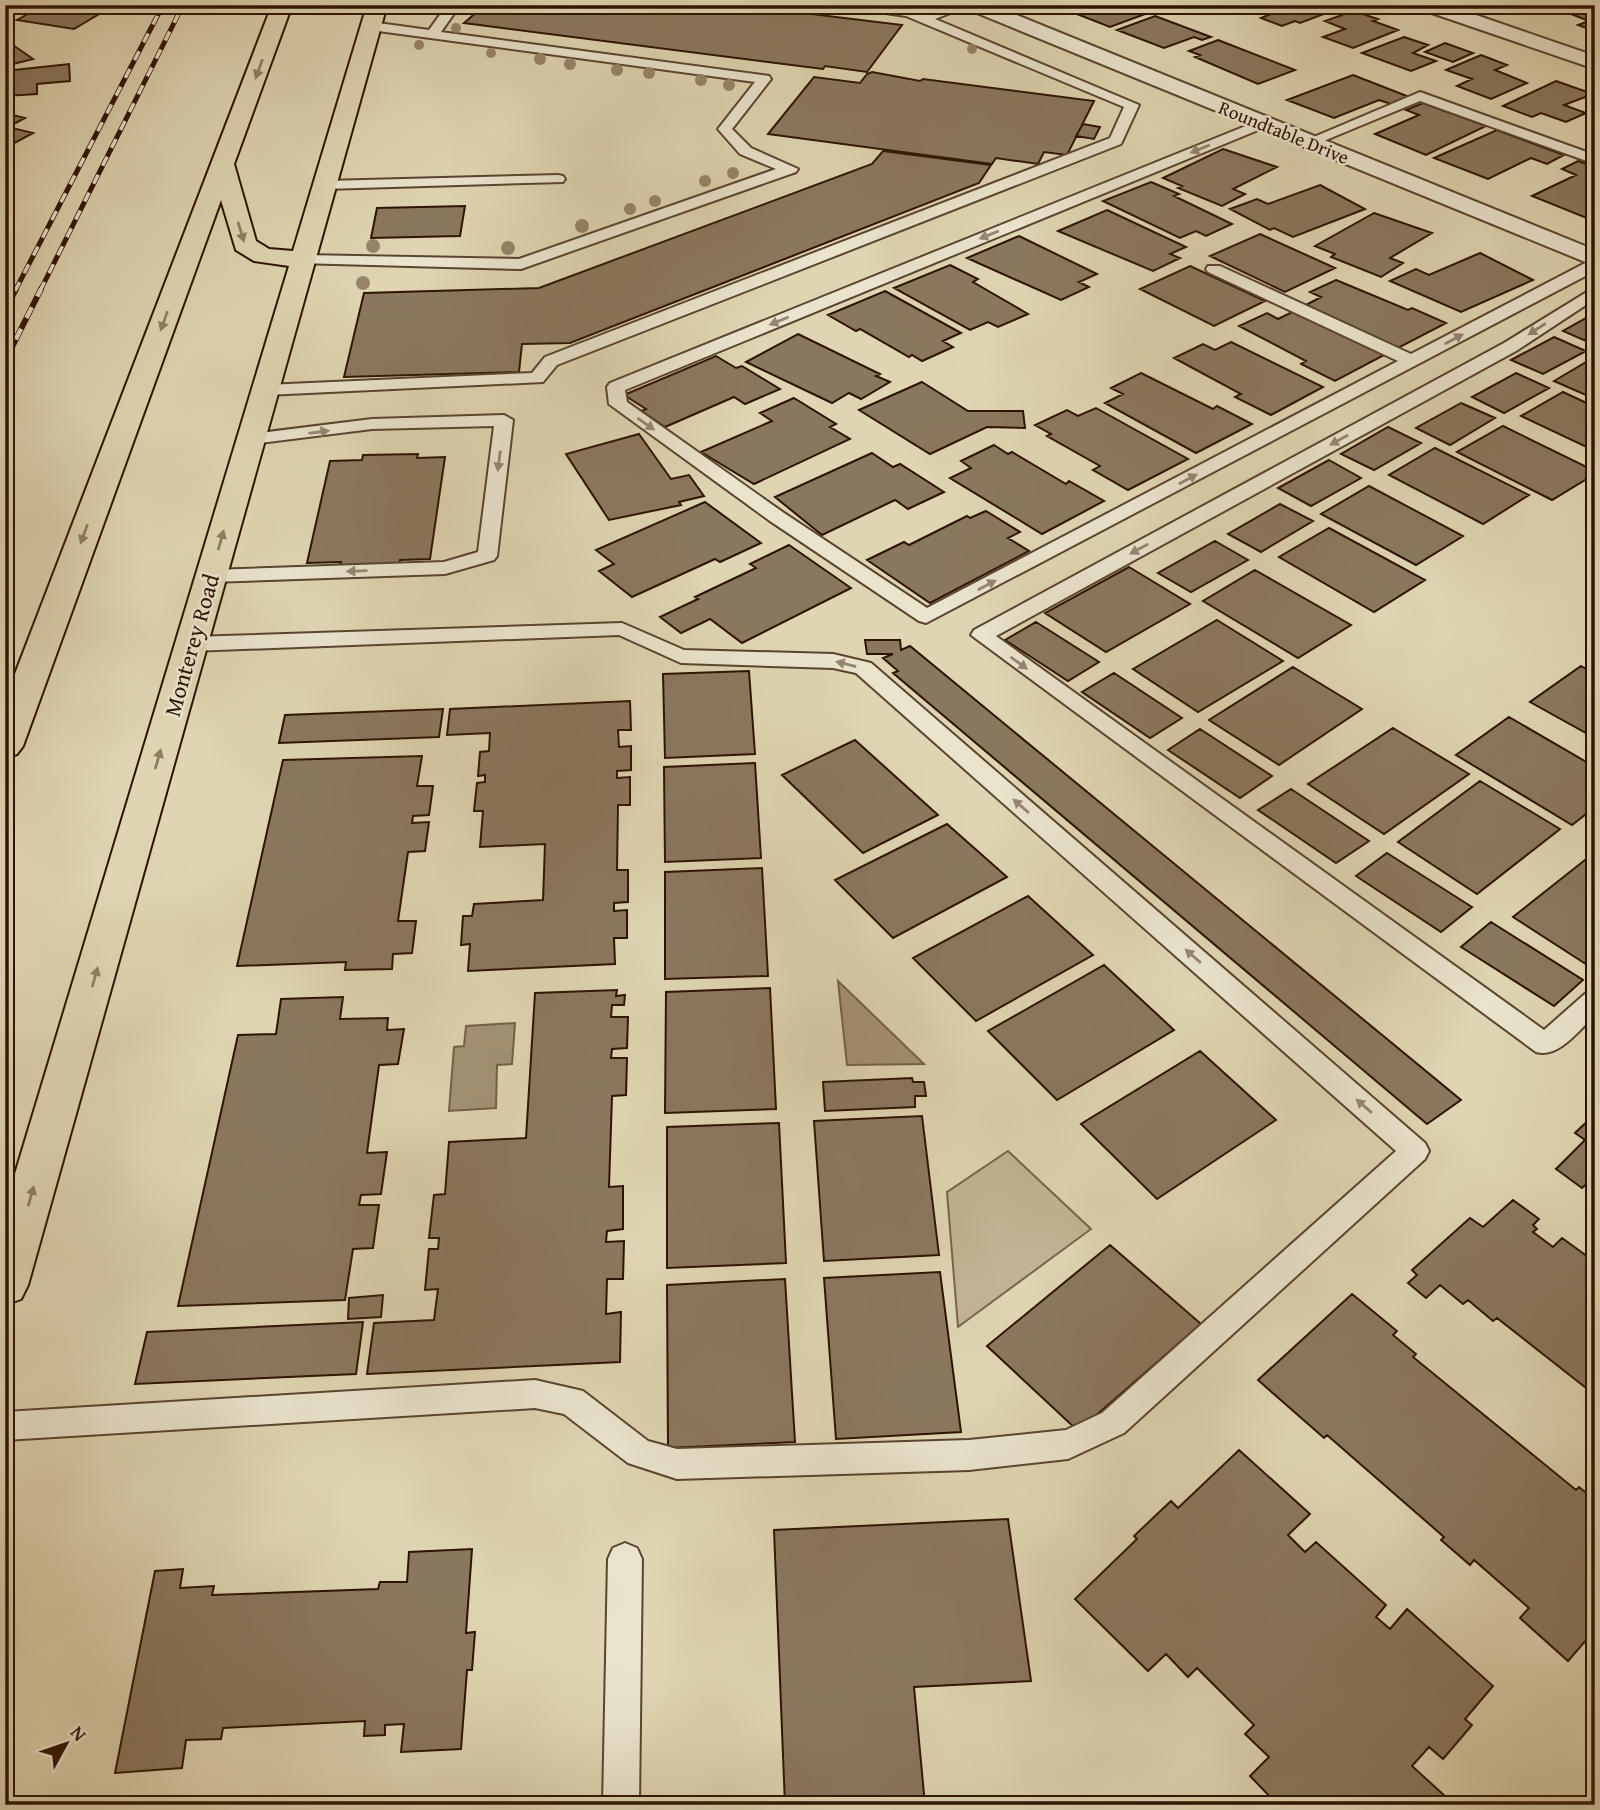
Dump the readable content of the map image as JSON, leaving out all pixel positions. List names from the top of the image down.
{
  "streets": {
    "main road": ["Monterey Road"],
    "street": ["Roundtable Drive"]
  },
  "north": "top right"
}
